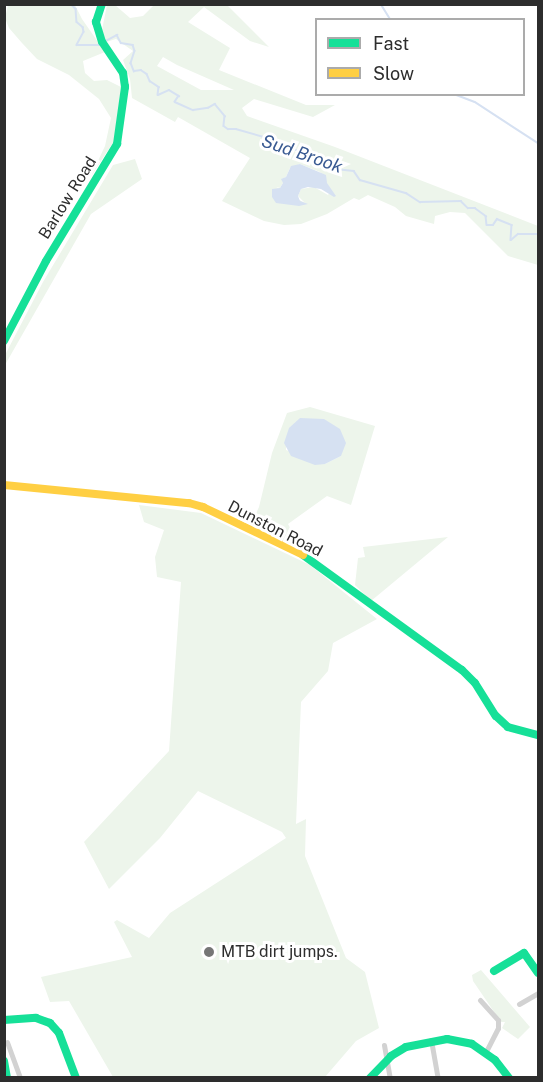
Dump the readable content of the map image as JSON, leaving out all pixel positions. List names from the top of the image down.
{
  "streets": {
    "main road": ["Barlow Road", "Dunston Road"]
  },
  "water": ["Sud Brook"],
  "places": ["MTB dirt jumps."],
  "legend": ["Fast", "Slow"]
}
